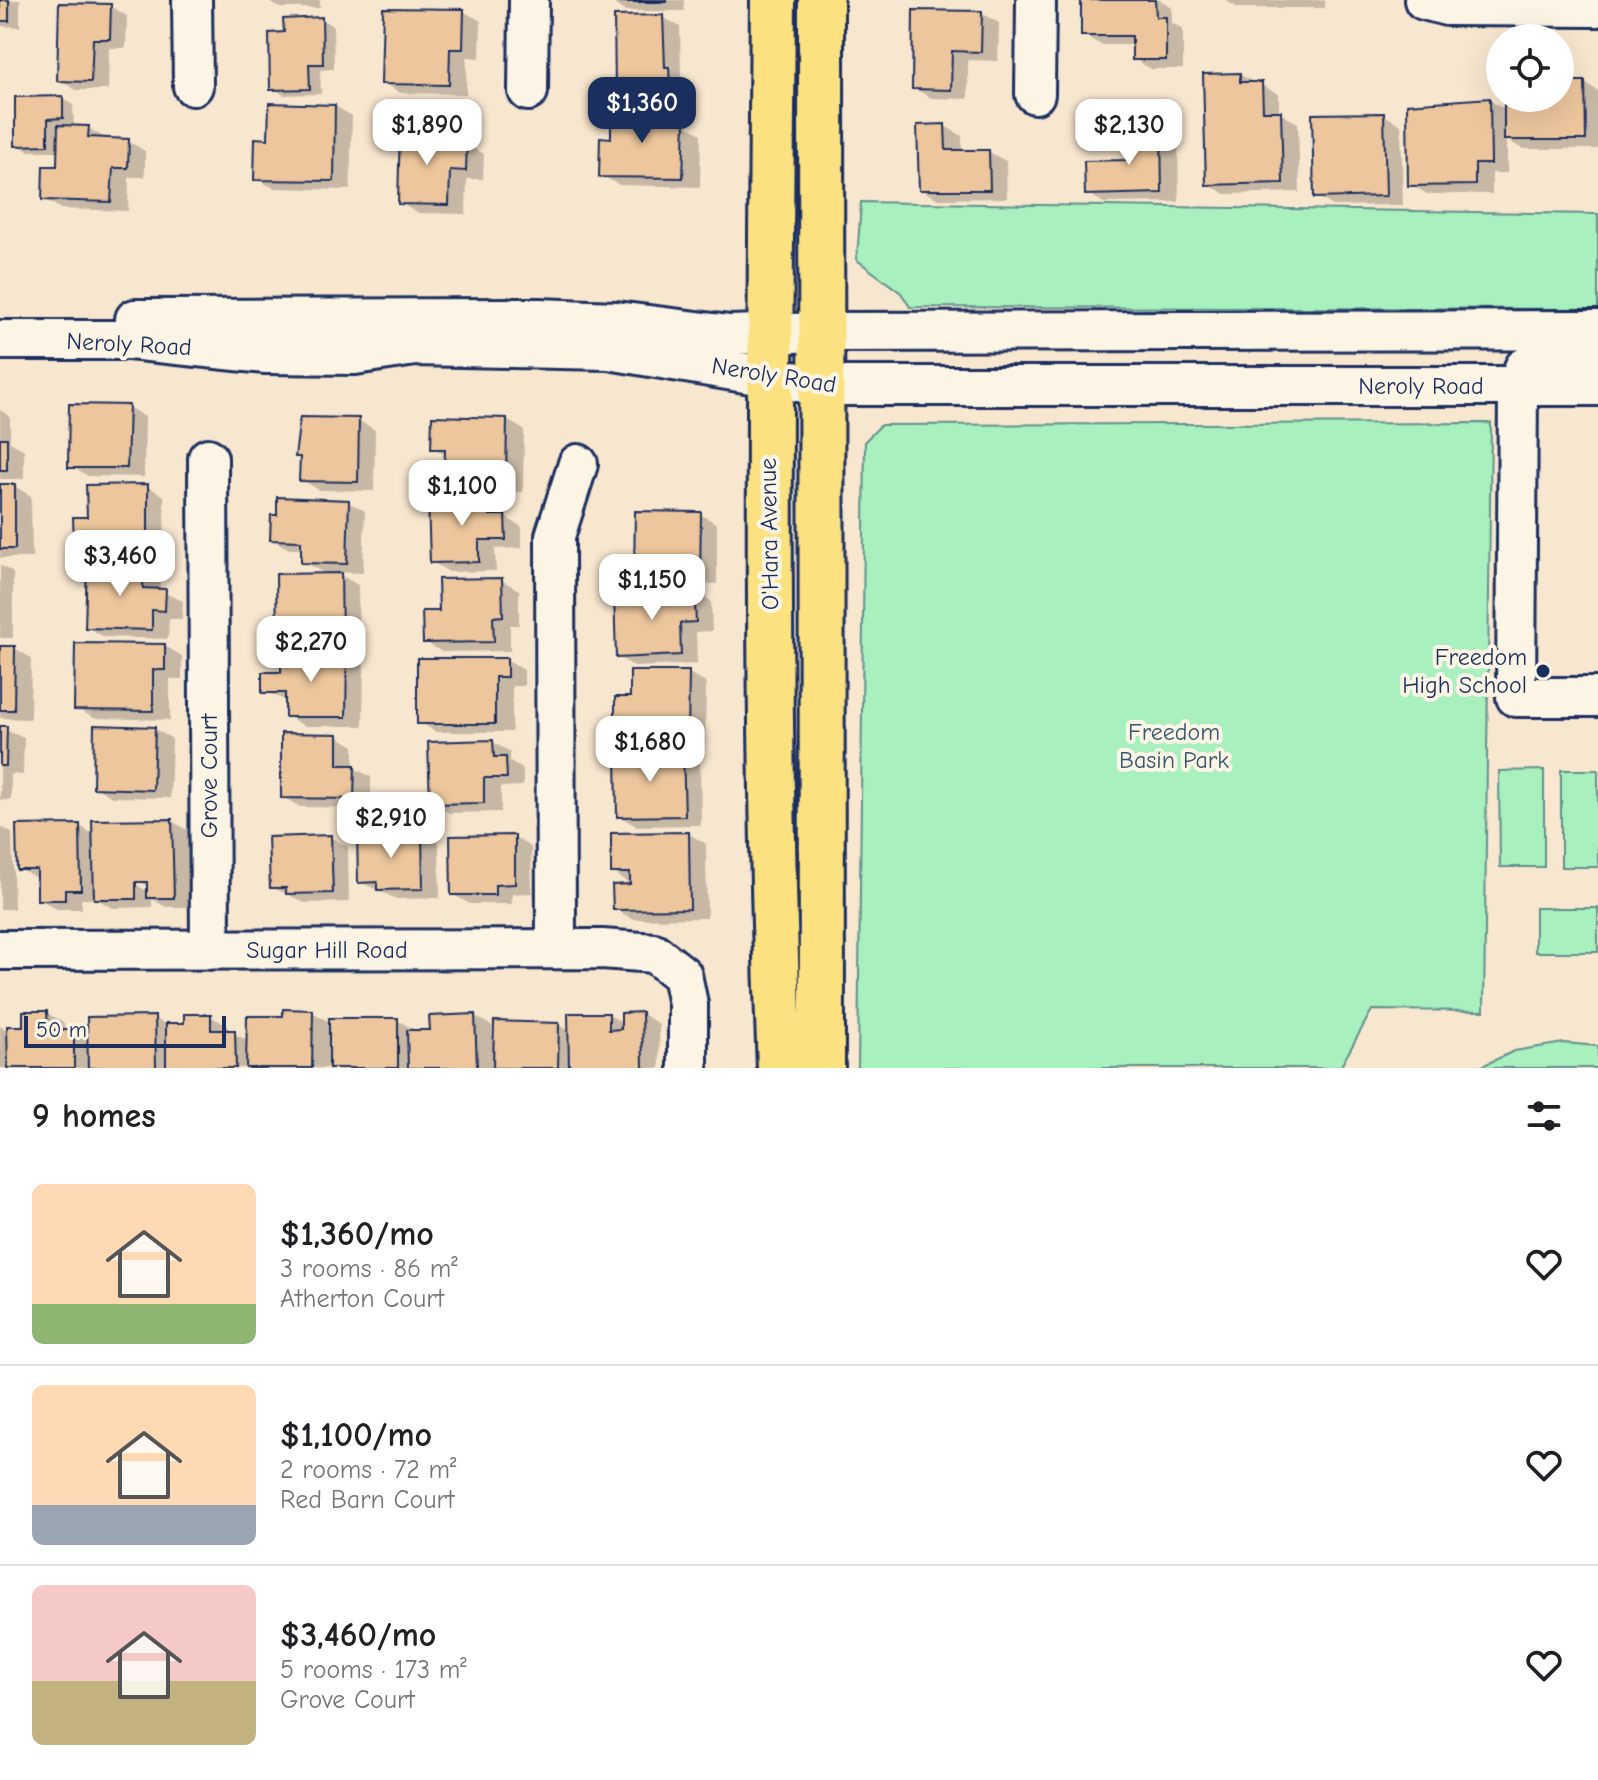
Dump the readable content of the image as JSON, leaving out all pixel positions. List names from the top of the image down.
{
  "streets": {
    "main road": ["O'Hara Avenue"],
    "street": ["Neroly Road", "Grove Court", "Sugar Hill Road"]
  },
  "crossings": [
    ["Neroly Road", "O'Hara Avenue"],
    ["Grove Court", "Sugar Hill Road"]
  ],
  "parks": ["Freedom Basin Park"],
  "places": ["Freedom High School"],
  "scale_bar": "50 m",
  "page": {
    "price": [
      "$1,360",
      "$1,890",
      "$2,130",
      "$1,100",
      "$3,460",
      "$1,150",
      "$2,270",
      "$1,680",
      "$2,910"
    ],
    "scale": "50 m",
    "heading": "9 homes",
    "list": [
      {
        "name": "$1,360/mo",
        "note": "3 rooms · 86 m² · Atherton Court"
      },
      {
        "name": "$1,100/mo",
        "note": "2 rooms · 72 m² · Red Barn Court"
      },
      {
        "name": "$3,460/mo",
        "note": "5 rooms · 173 m² · Grove Court"
      }
    ]
  }
}
